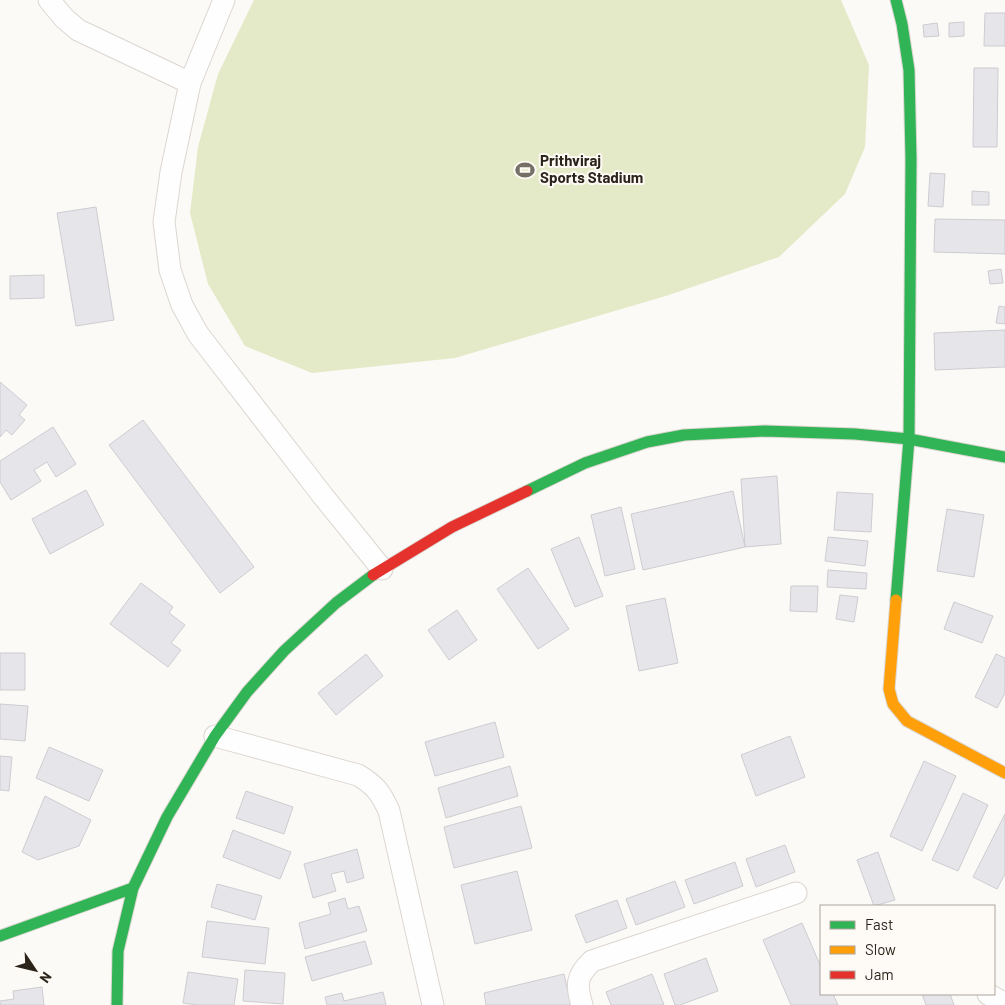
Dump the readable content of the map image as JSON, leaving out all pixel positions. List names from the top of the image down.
{
  "places": {
    "sports": ["Prithviraj Sports Stadium"]
  },
  "legend": ["Fast", "Slow", "Jam"],
  "north": "bottom right"
}
